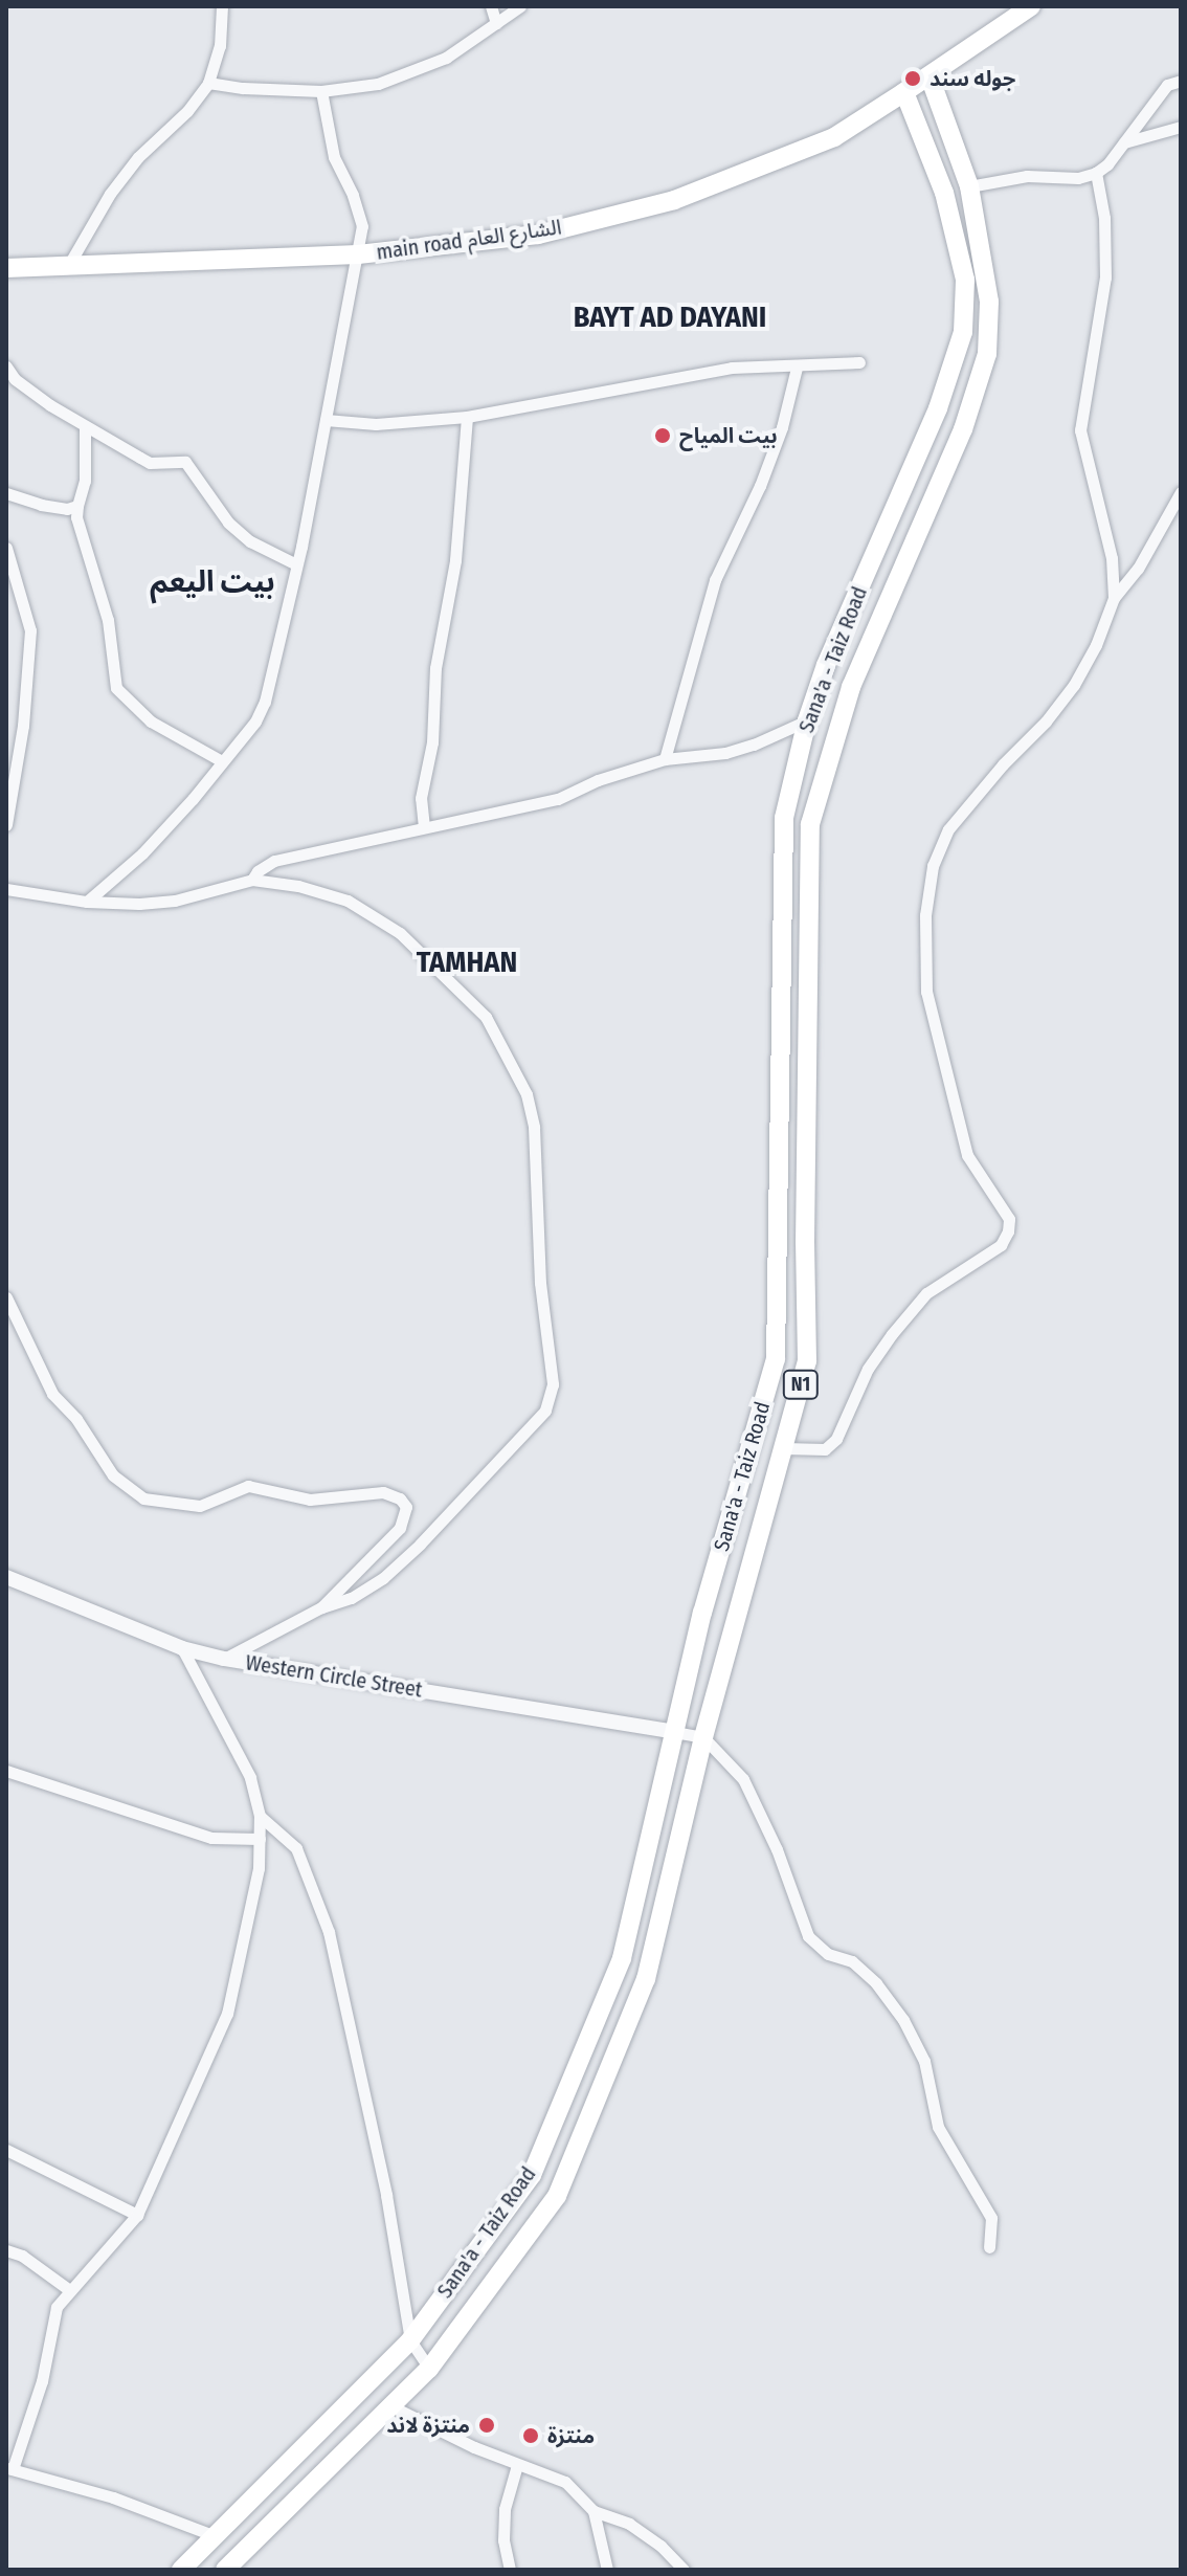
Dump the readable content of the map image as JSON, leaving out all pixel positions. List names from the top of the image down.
{
  "streets": {
    "main road": ["main road الشارع العام", "Sana'a - Taiz Road", "N1"],
    "street": ["Western Circle Street"]
  },
  "crossings": [
    ["main road الشارع العام", "Sana'a - Taiz Road"],
    ["Sana'a - Taiz Road", "Western Circle Street"]
  ],
  "districts": ["BAYT AD DAYANI", "بيت اليعم", "TAMHAN"],
  "places": [
    "جوله سند",
    "بيت المياح",
    "منتزة لاند",
    "منتزة"
  ]
}
